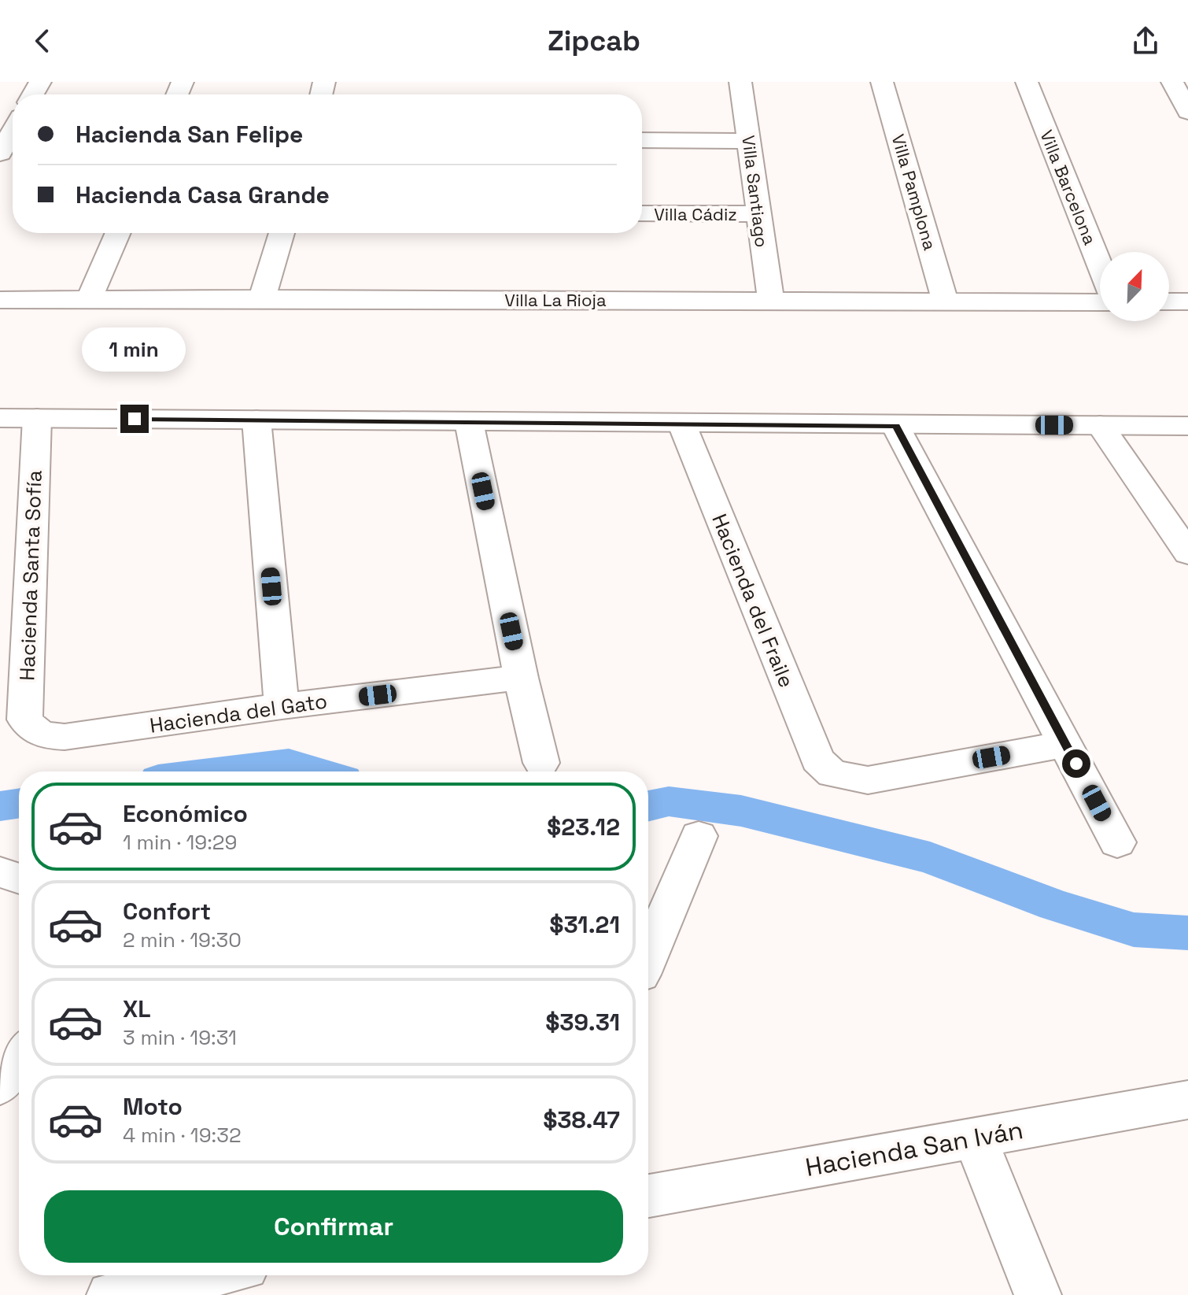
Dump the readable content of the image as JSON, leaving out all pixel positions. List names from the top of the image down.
{
  "streets": {
    "street": [
      "Villa Barcelona",
      "Villa Santiago",
      "Villa Pamplona",
      "Villa Cádiz",
      "Villa La Rioja",
      "Hacienda Santa Sofía",
      "Hacienda del Fraile",
      "Hacienda del Gato",
      "Hacienda San Iván"
    ]
  },
  "crossings": [
    ["Villa Santiago", "Villa Cádiz"],
    ["Villa Santiago", "Villa La Rioja"],
    ["Villa Pamplona", "Villa La Rioja"],
    ["Hacienda Santa Sofía", "Hacienda del Gato"]
  ],
  "north": "top right",
  "page": {
    "header": "Zipcab",
    "banner": ["Hacienda San Felipe", "Hacienda Casa Grande"],
    "bubble": "1 min",
    "list": [
      {
        "name": "Económico",
        "note": "1 min · 19:29",
        "value": "$23.12"
      },
      {
        "name": "Confort",
        "note": "2 min · 19:30",
        "value": "$31.21"
      },
      {
        "name": "XL",
        "note": "3 min · 19:31",
        "value": "$39.31"
      },
      {
        "name": "Moto",
        "note": "4 min · 19:32",
        "value": "$38.47"
      }
    ],
    "buttons": "Confirmar"
  }
}
